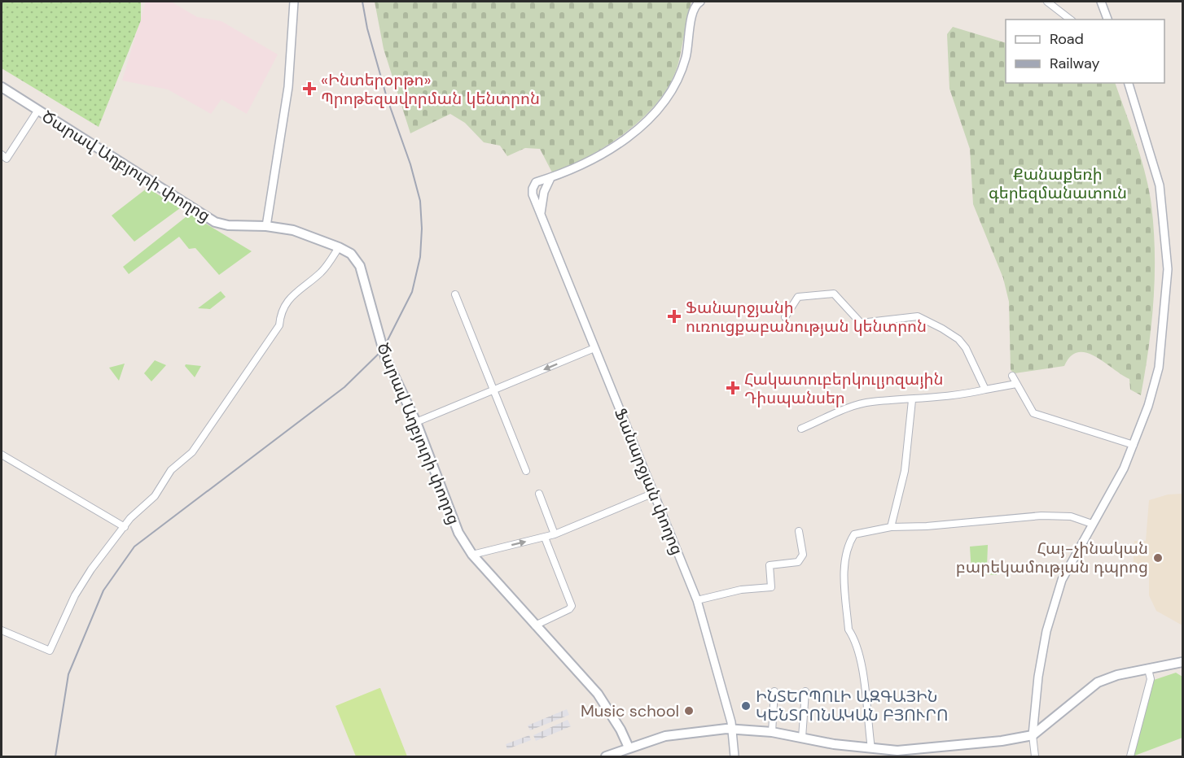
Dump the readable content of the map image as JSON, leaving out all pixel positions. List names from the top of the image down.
{
  "streets": {
    "main road": ["Ծարավ Աղբյուրի փողոց"],
    "street": ["Ֆանարջյան փողոց"]
  },
  "parks": ["Քանաքեռի գերեզմանատուն"],
  "places": {
    "health": ["«Ինտերօրթո» Պրոթեզավորման կենտրոն", "Ֆանարջյանի ուռուցքաբանության կենտրոն", "Հակատուբերկուլյոզային Դիսպանսեր"],
    "other": ["Հայ-չինական բարեկամության դպրոց", "ԻՆՏԵՐՊՈԼԻ ԱԶԳԱՅԻՆ ԿԵՆՏՐՈՆԱԿԱՆ ԲՅՈՒՐՈ", "Music school"]
  },
  "legend": ["Road", "Railway"]
}
